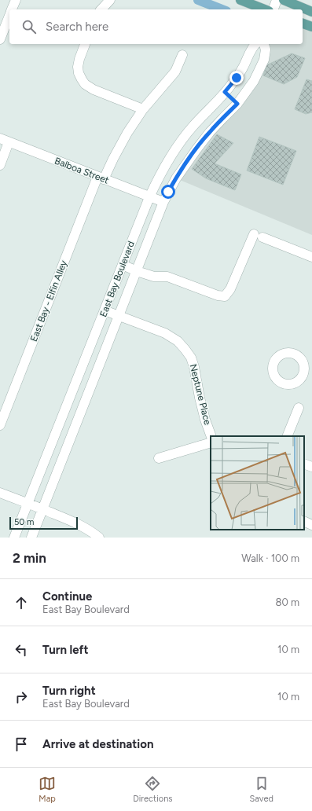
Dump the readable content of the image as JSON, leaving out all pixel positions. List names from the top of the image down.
{
  "streets": {
    "street": [
      "Balboa Street",
      "East Bay Boulevard",
      "East Bay - Elfin Alley",
      "Neptune Place"
    ]
  },
  "crossings": [
    ["Balboa Street", "East Bay Boulevard"],
    ["Balboa Street", "East Bay - Elfin Alley"],
    ["East Bay Boulevard", "Neptune Place"]
  ],
  "scale_bar": "50 m",
  "page": {
    "search": "Search here",
    "scale": "50 m",
    "heading": ["2 min", "Walk · 100 m"],
    "list": [
      ["Continue", "East Bay Boulevard", "80 m"],
      ["Turn left", "10 m"],
      ["Turn right", "East Bay Boulevard", "10 m"],
      "Arrive at destination"
    ],
    "nav": ["Map", "Directions", "Saved"]
  }
}
